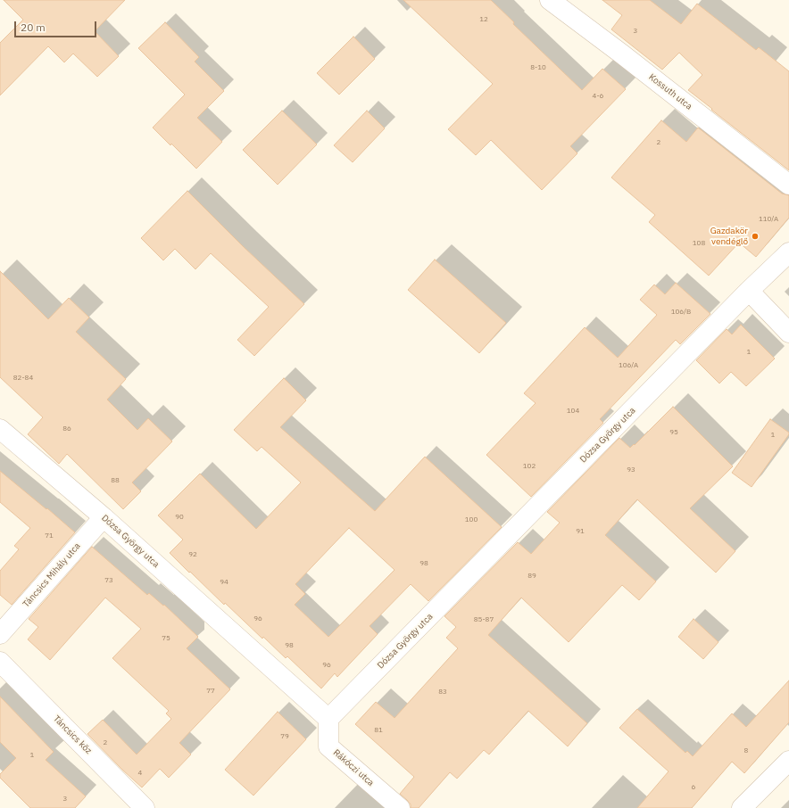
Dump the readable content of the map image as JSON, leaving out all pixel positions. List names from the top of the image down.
{
  "streets": {
    "street": [
      "Kossuth utca",
      "Dózsa György utca",
      "Táncsics Mihály utca",
      "Táncsics köz",
      "Rákóczi utca"
    ]
  },
  "crossings": [
    ["Dózsa György utca", "Táncsics Mihály utca"],
    ["Dózsa György utca", "Rákóczi utca"]
  ],
  "places": ["Gazdakör vendéglő"],
  "house_numbers": [
    "12",
    "3",
    "8-10",
    "4-6",
    "2",
    "110/A",
    "108",
    "106/B",
    "1",
    "106/A",
    "82-84",
    "104",
    "86",
    "95",
    "1",
    "102",
    "93",
    "88",
    "90",
    "100",
    "91",
    "71",
    "92",
    "98",
    "89",
    "73",
    "94",
    "96",
    "85-87",
    "75",
    "98",
    "96",
    "77",
    "83",
    "81",
    "79",
    "2",
    "8",
    "1",
    "4",
    "6",
    "3"
  ],
  "scale_bar": "20 m"
}
